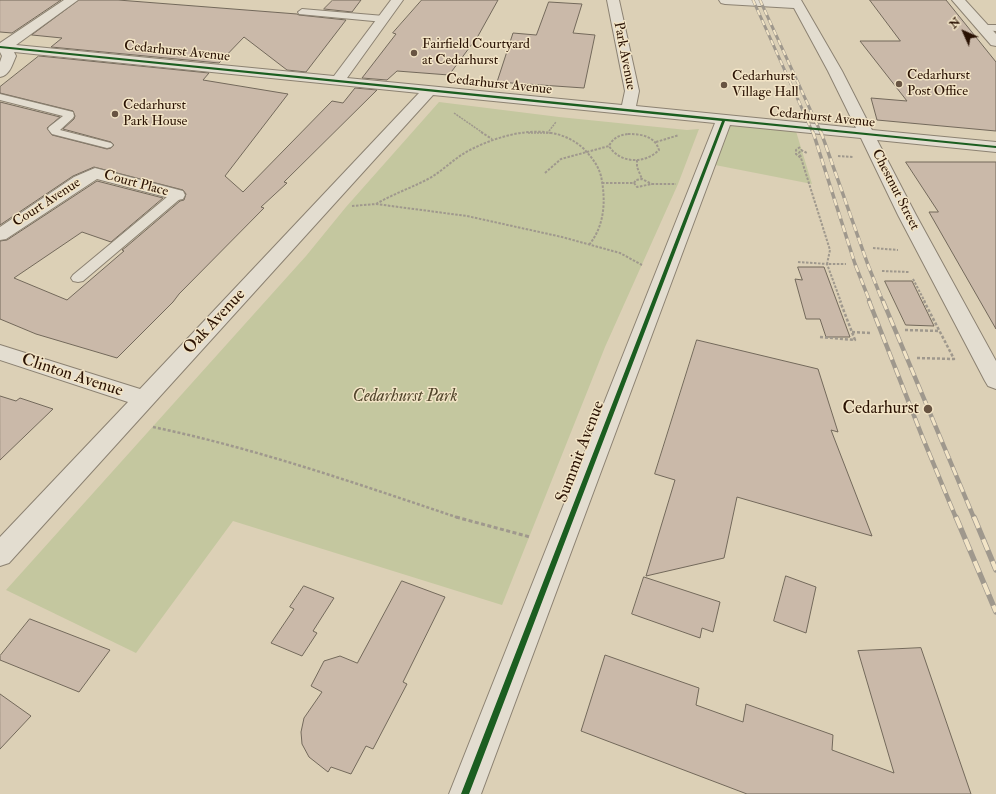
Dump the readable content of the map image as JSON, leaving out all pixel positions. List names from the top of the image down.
{
  "streets": {
    "street": [
      "Cedarhurst Avenue",
      "Park Avenue",
      "Court Place",
      "Chestnut Street",
      "Court Avenue",
      "Oak Avenue",
      "Clinton Avenue",
      "Summit Avenue"
    ]
  },
  "crossings": [
    ["Cedarhurst Avenue", "Park Avenue"],
    ["Cedarhurst Avenue", "Chestnut Street"],
    ["Cedarhurst Avenue", "Oak Avenue"],
    ["Cedarhurst Avenue", "Summit Avenue"],
    ["Court Place", "Court Avenue"],
    ["Oak Avenue", "Clinton Avenue"]
  ],
  "parks": ["Cedarhurst Park"],
  "places": [
    "Fairfield Courtyard at Cedarhurst",
    "Cedarhurst Post Office",
    "Cedarhurst Village Hall",
    "Cedarhurst Park House",
    "Cedarhurst"
  ],
  "north": "top left"
}
